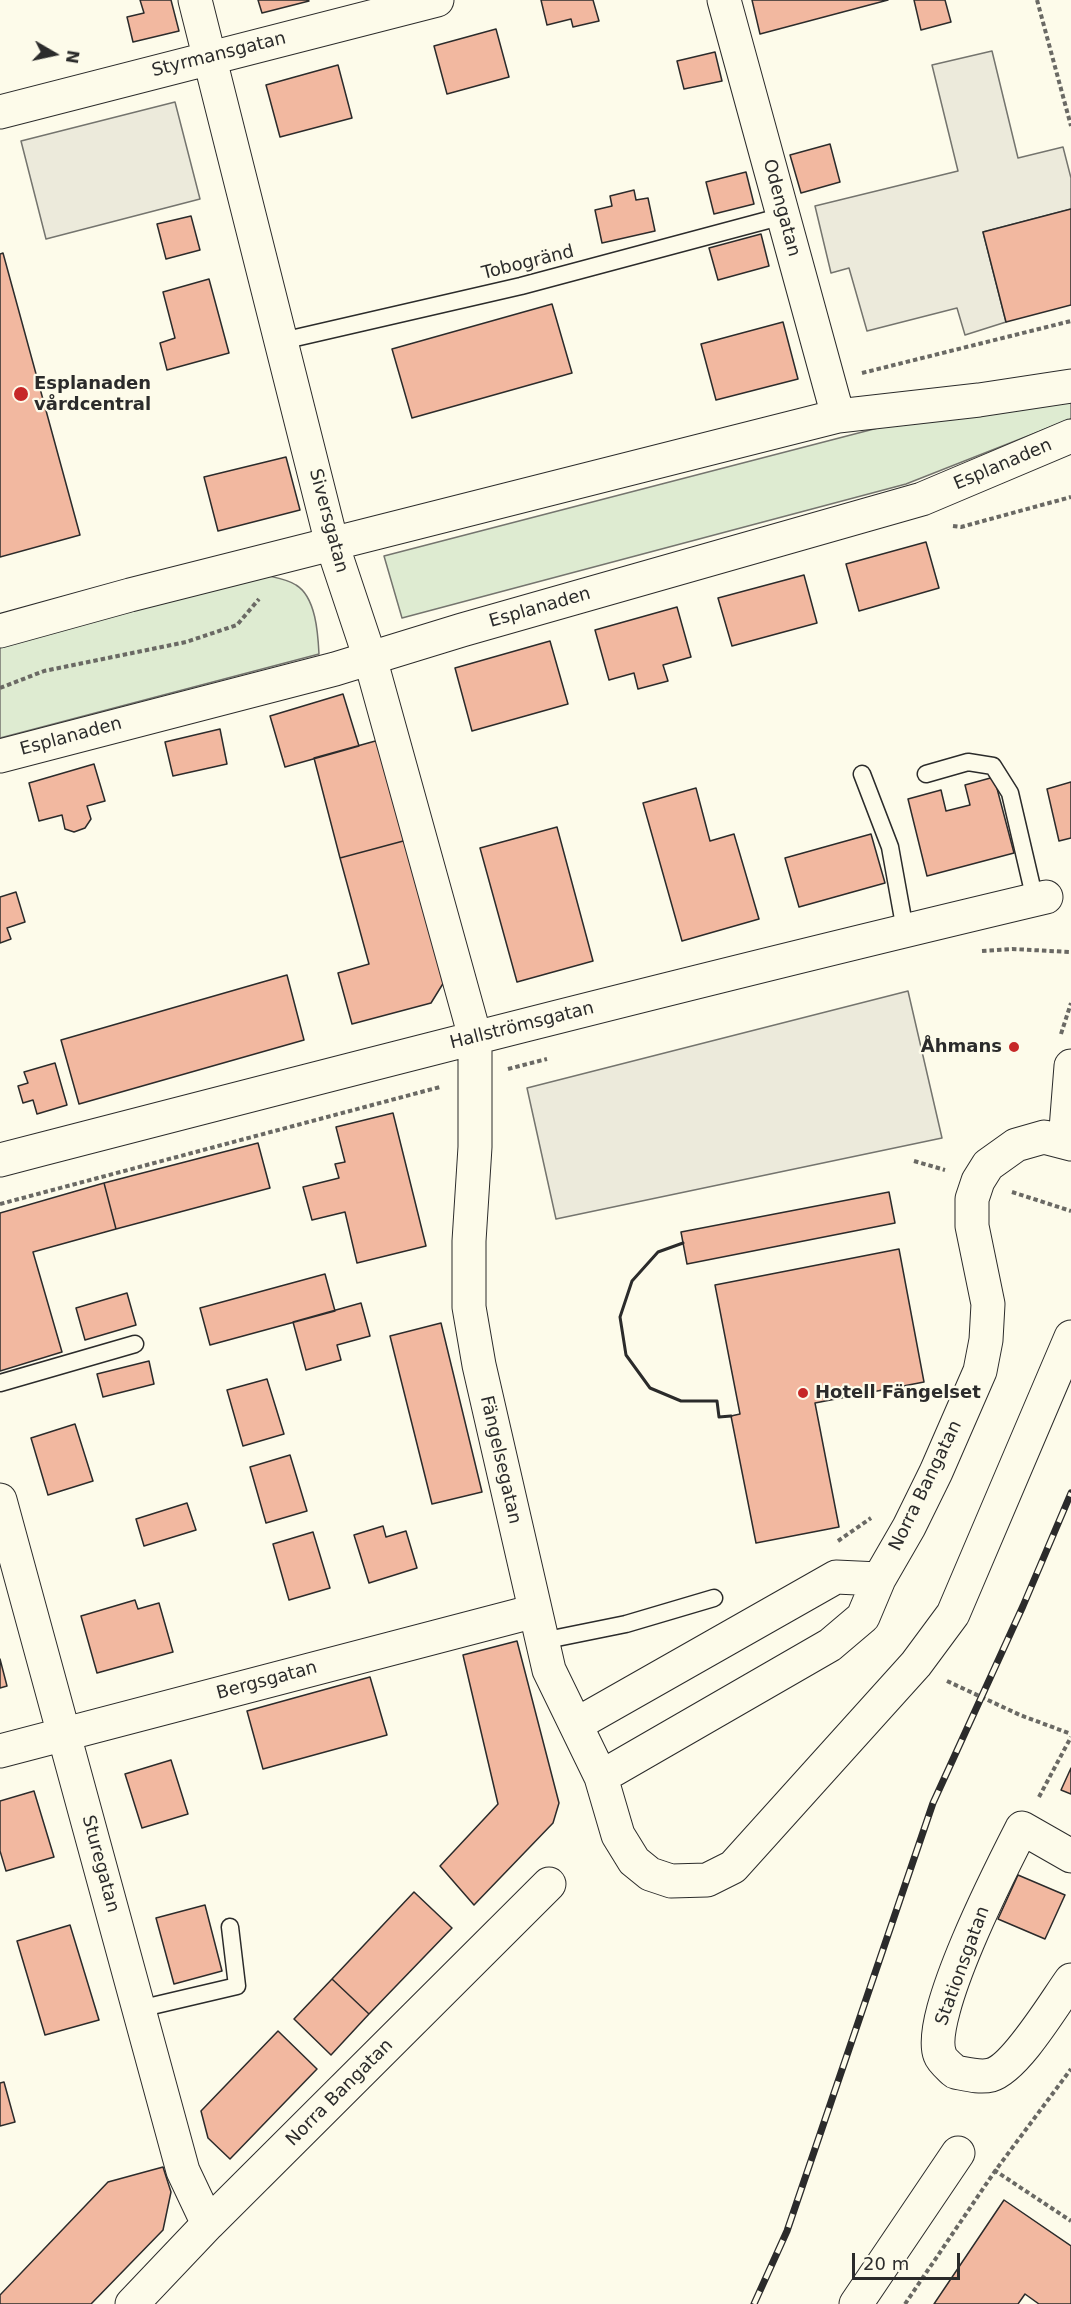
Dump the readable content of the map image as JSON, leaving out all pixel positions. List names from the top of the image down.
{
  "streets": {
    "street": [
      "Styrmansgatan",
      "Odengatan",
      "Esplanaden",
      "Siversgatan",
      "Hallströmsgatan",
      "Fängelsegatan",
      "Norra Bangatan",
      "Bergsgatan",
      "Sturegatan",
      "Stationsgatan"
    ],
    "lane": ["Tobogränd"]
  },
  "crossings": [
    ["Styrmansgatan", "Siversgatan"],
    ["Odengatan", "Tobogränd"],
    ["Tobogränd", "Siversgatan"],
    ["Esplanaden", "Siversgatan"],
    ["Siversgatan", "Hallströmsgatan"],
    ["Siversgatan", "Fängelsegatan"],
    ["Hallströmsgatan", "Fängelsegatan"],
    ["Fängelsegatan", "Norra Bangatan"],
    ["Fängelsegatan", "Bergsgatan"],
    ["Norra Bangatan", "Sturegatan"],
    ["Bergsgatan", "Sturegatan"]
  ],
  "places": ["Esplanaden vårdcentral", "Åhmans", "Hotell Fängelset"],
  "scale_bar": "20 m",
  "north": "right"
}
